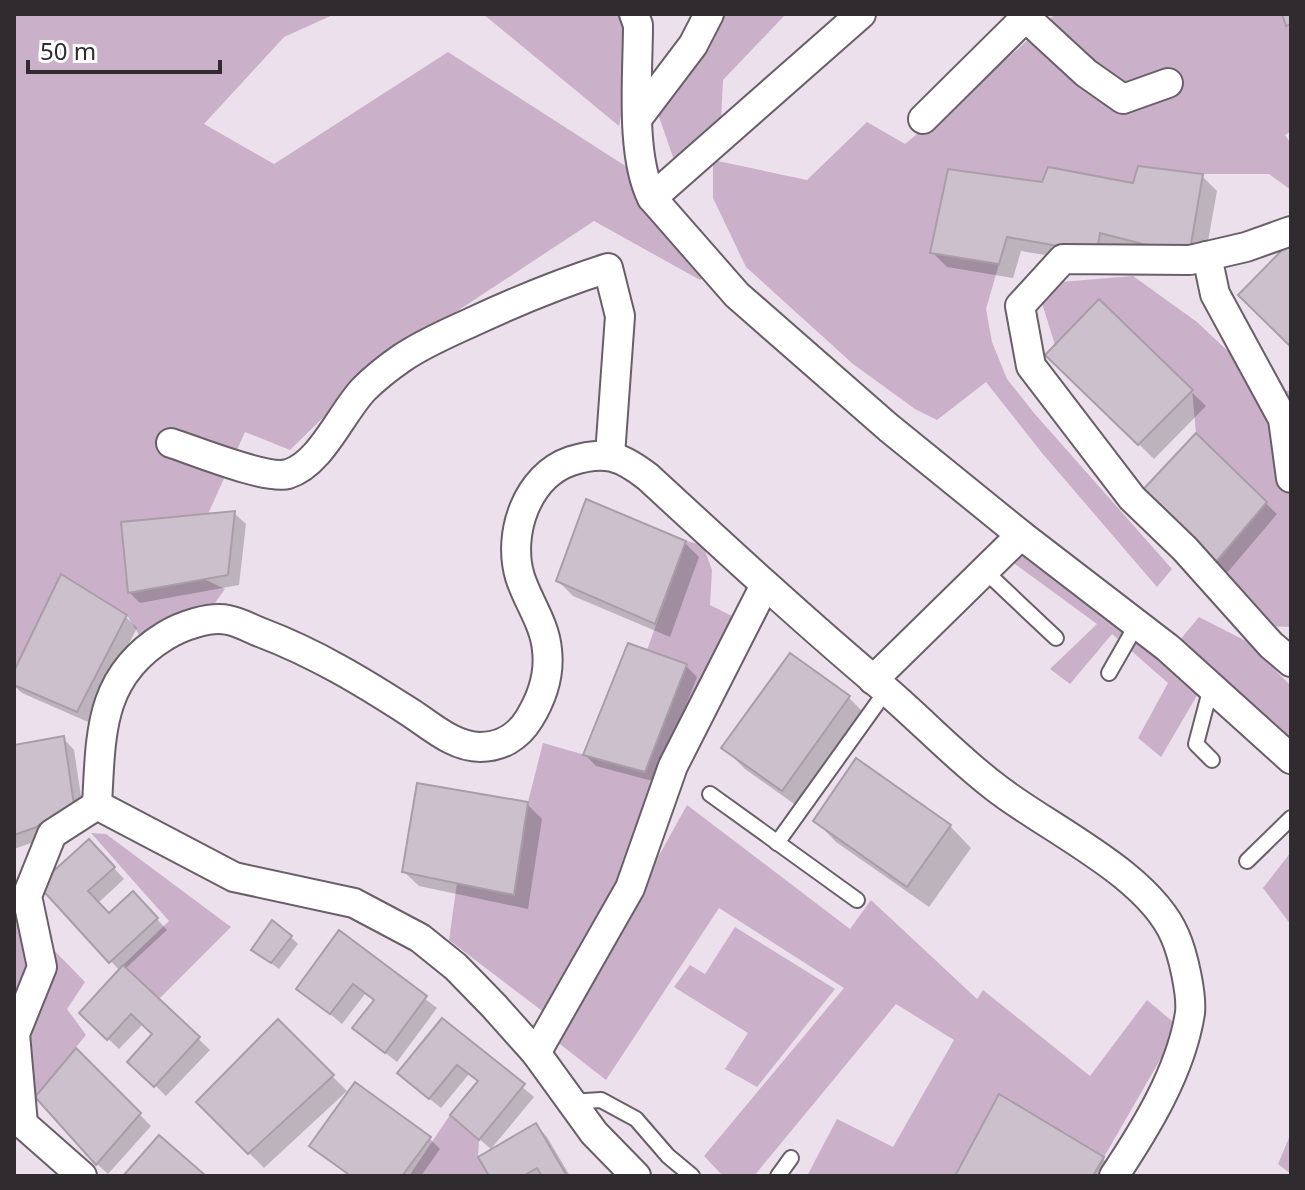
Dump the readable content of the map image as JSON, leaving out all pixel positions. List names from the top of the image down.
{
  "scale_bar": "50 m"
}
